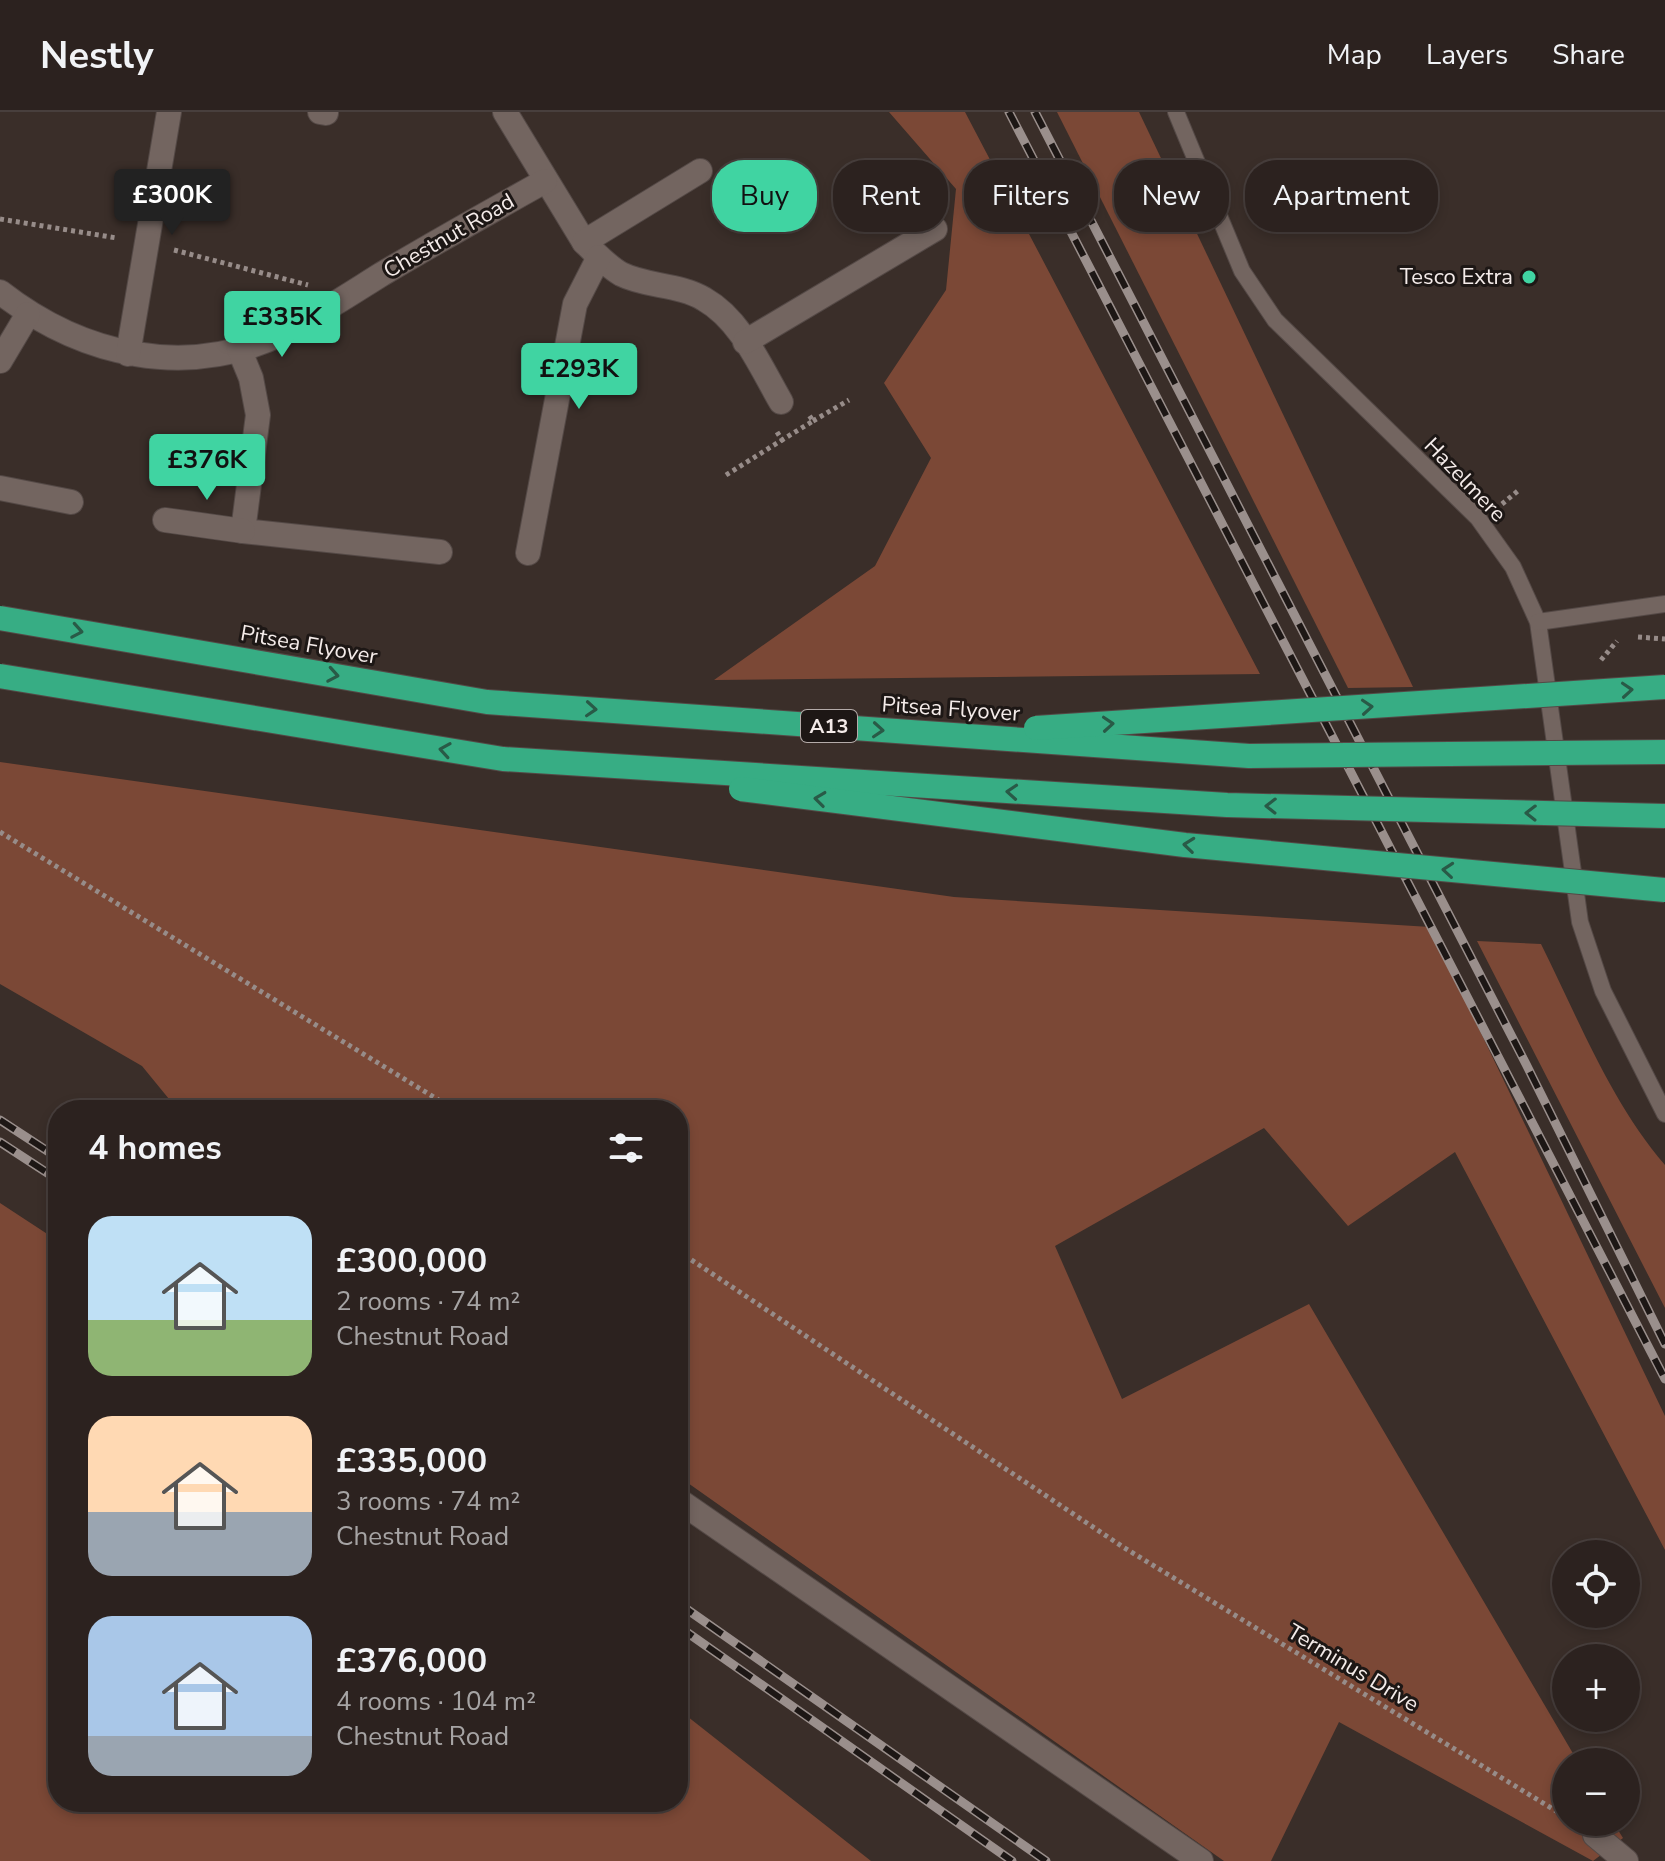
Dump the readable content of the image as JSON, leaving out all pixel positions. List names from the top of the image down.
{
  "streets": {
    "highway": ["Pitsea Flyover", "A13"],
    "street": ["Chestnut Road"],
    "lane": ["Hazelmere"],
    "path": ["Terminus Drive"]
  },
  "crossings": [
    ["Pitsea Flyover", "A13"]
  ],
  "places": ["Tesco Extra"],
  "page": {
    "header": "Nestly",
    "nav": ["Map", "Layers", "Share"],
    "chip": [
      "Buy",
      "Rent",
      "Filters",
      "New",
      "Apartment"
    ],
    "price": [
      "£300K",
      "£335K",
      "£293K",
      "£376K"
    ],
    "heading": "4 homes",
    "list": [
      {
        "name": "£300,000",
        "note": "2 rooms · 74 m² · Chestnut Road"
      },
      {
        "name": "£335,000",
        "note": "3 rooms · 74 m² · Chestnut Road"
      },
      {
        "name": "£376,000",
        "note": "4 rooms · 104 m² · Chestnut Road"
      }
    ],
    "map_buttons": ["+", "−"]
  }
}
